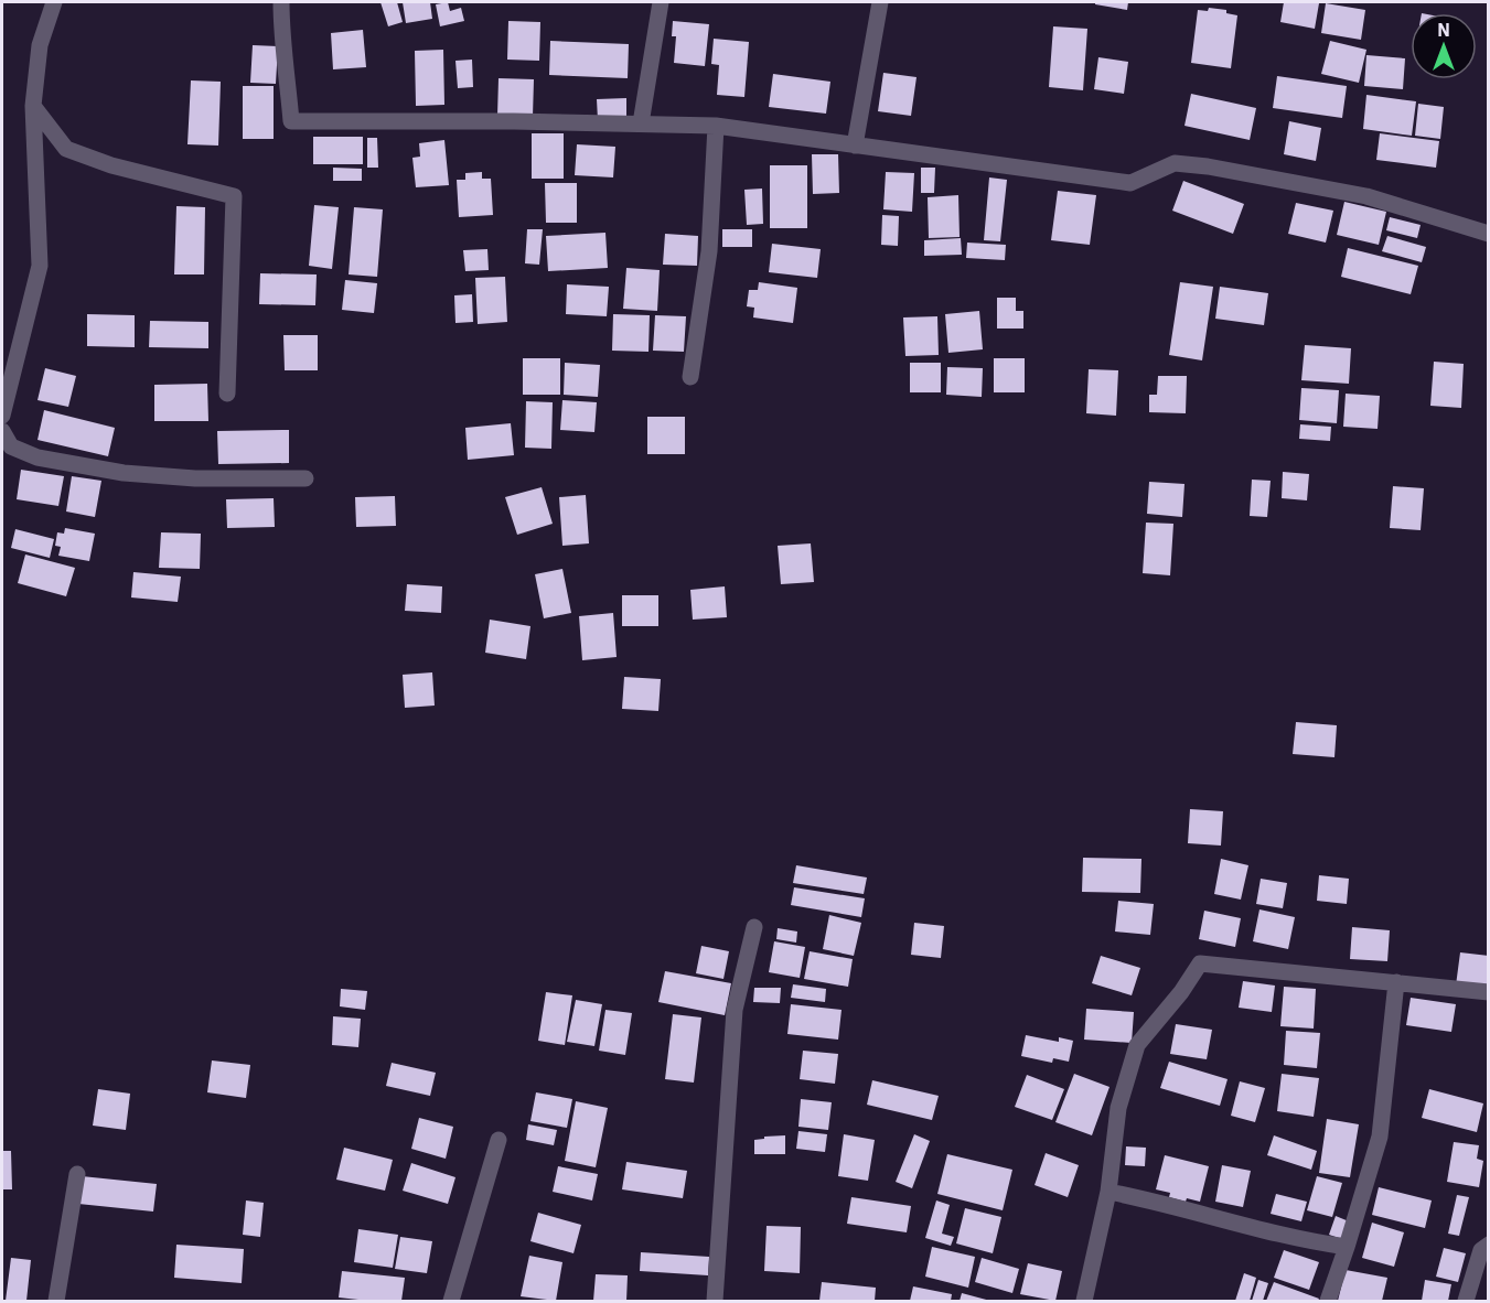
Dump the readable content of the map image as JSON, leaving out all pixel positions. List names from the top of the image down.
{
  "north": "top"
}
